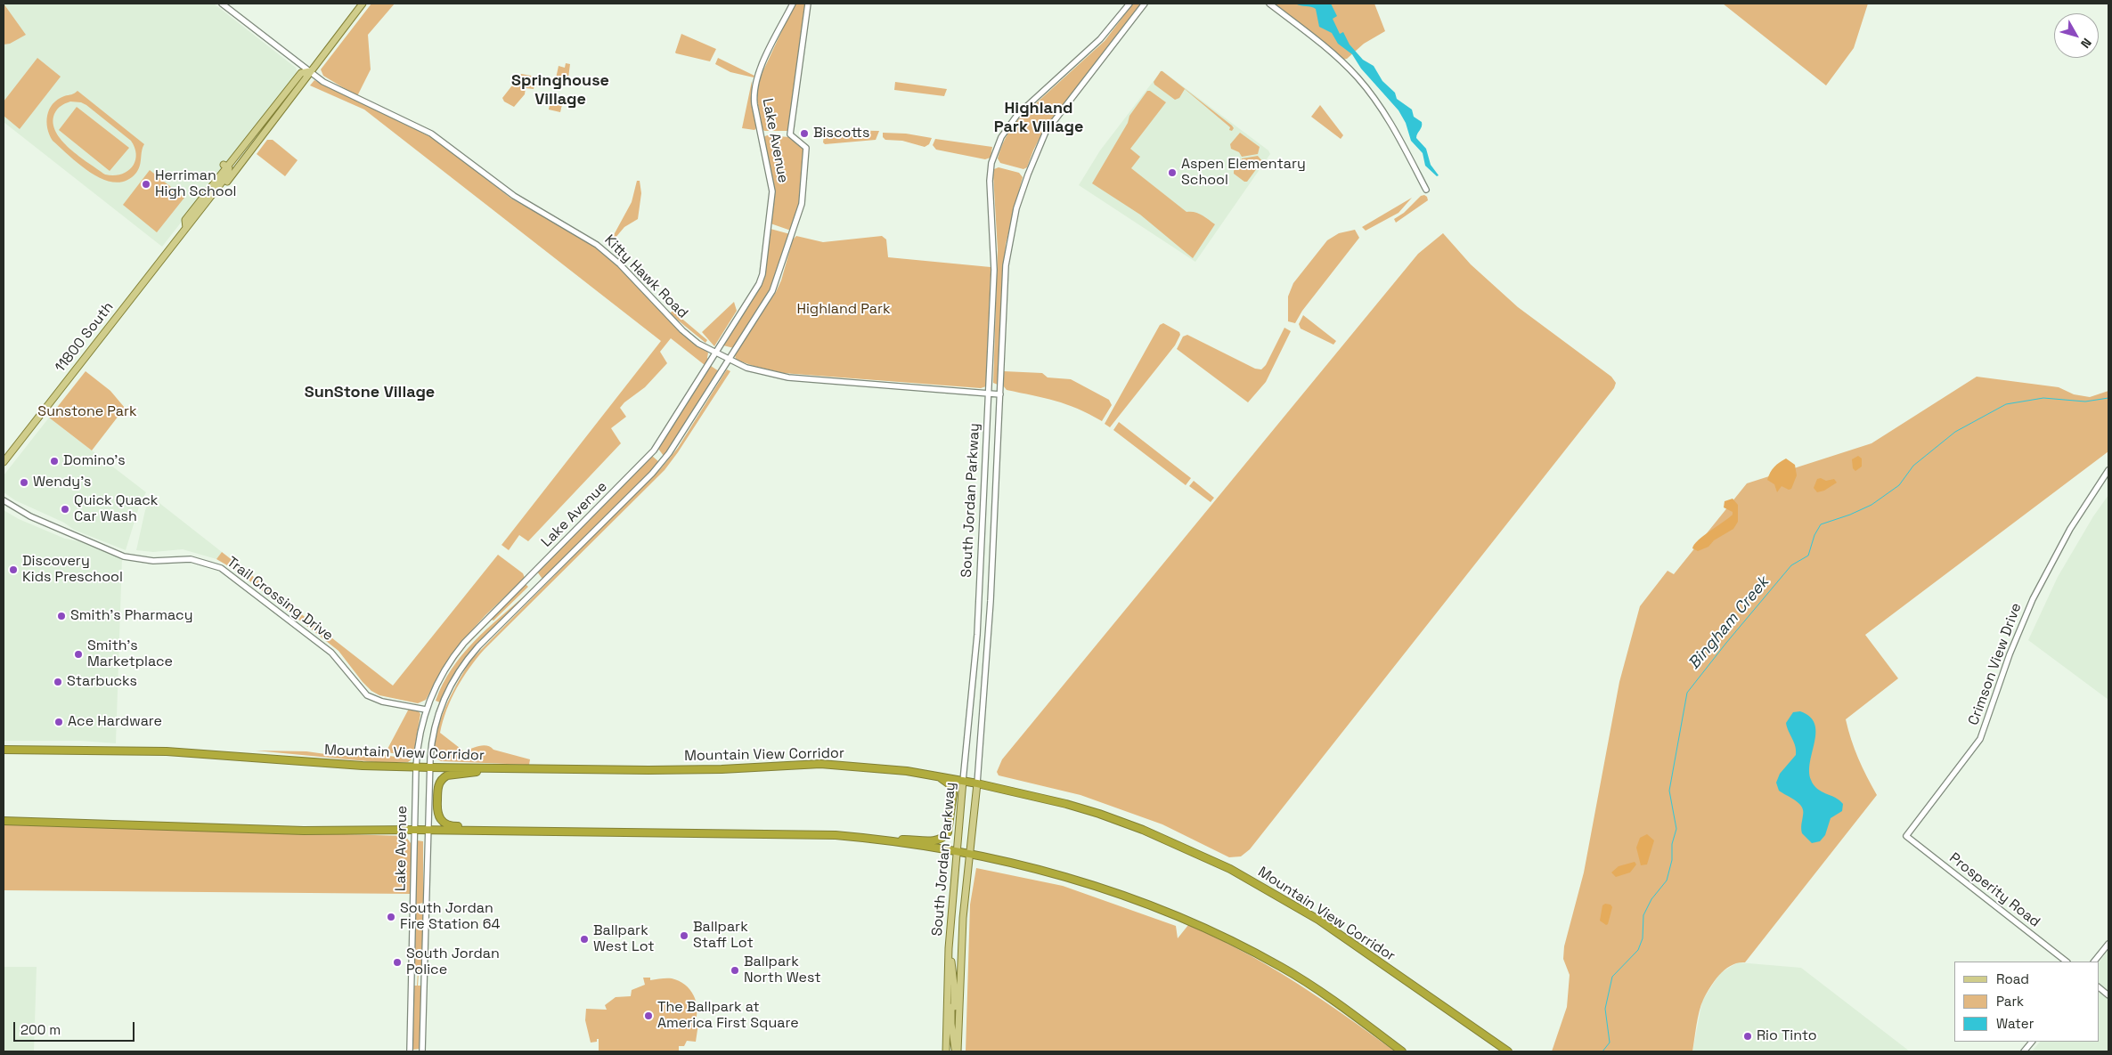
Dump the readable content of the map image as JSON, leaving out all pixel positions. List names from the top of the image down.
{
  "streets": {
    "highway": ["Mountain View Corridor"],
    "main road": ["11800 South", "South Jordan Parkway"],
    "street": [
      "Lake Avenue",
      "Kitty Hawk Road",
      "Trail Crossing Drive",
      "Crimson View Drive",
      "Prosperity Road"
    ]
  },
  "crossings": [
    ["Lake Avenue", "Kitty Hawk Road"],
    ["Lake Avenue", "Trail Crossing Drive"],
    ["Lake Avenue", "Mountain View Corridor"],
    ["Kitty Hawk Road", "11800 South"],
    ["Kitty Hawk Road", "South Jordan Parkway"],
    ["South Jordan Parkway", "Mountain View Corridor"],
    ["Crimson View Drive", "Prosperity Road"]
  ],
  "districts": ["Springhouse Village", "Highland Park Village", "SunStone Village"],
  "water": ["Bingham Creek"],
  "parks": ["Highland Park", "Sunstone Park"],
  "places": [
    "Biscotts",
    "Aspen Elementary School",
    "Herriman High School",
    "Domino's",
    "Wendy's",
    "Quick Quack Car Wash",
    "Discovery Kids Preschool",
    "Smith's Pharmacy",
    "Smith's Marketplace",
    "Starbucks",
    "Ace Hardware",
    "South Jordan Fire Station 64",
    "Ballpark Staff Lot",
    "Ballpark West Lot",
    "South Jordan Police",
    "Ballpark North West",
    "The Ballpark at America First Square",
    "Rio Tinto"
  ],
  "legend": ["Road", "Park", "Water"],
  "scale_bar": "200 m",
  "north": "bottom right"
}
